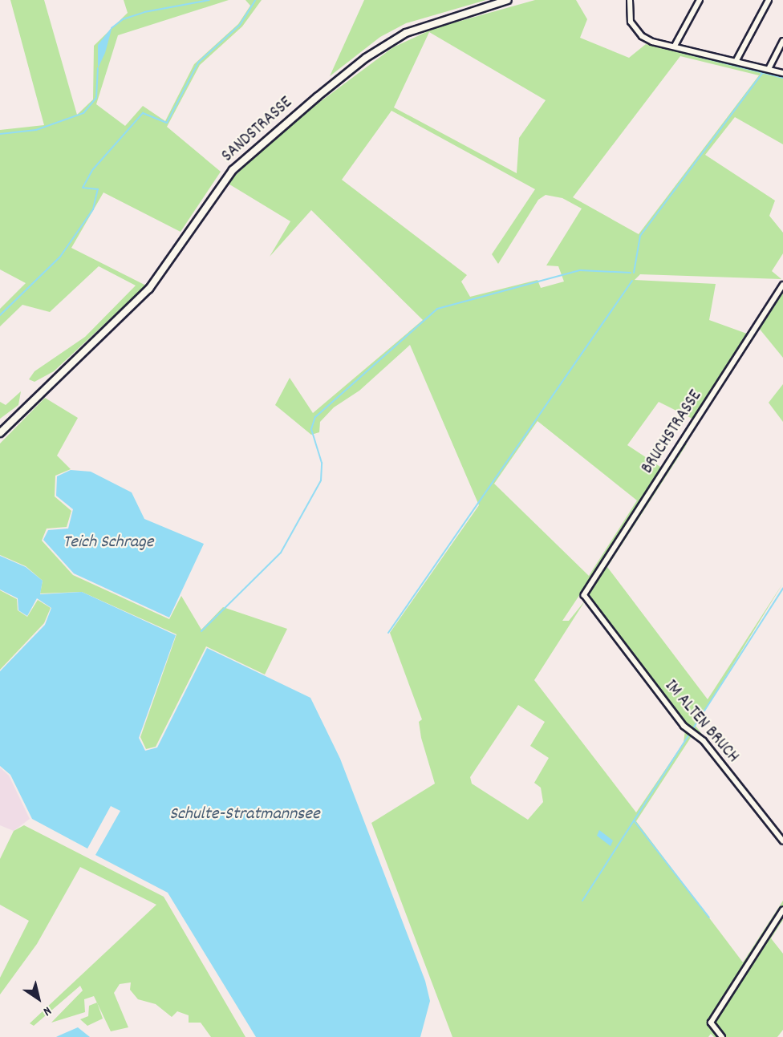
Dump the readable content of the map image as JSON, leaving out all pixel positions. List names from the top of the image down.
{
  "streets": {
    "main road": ["SANDSTRASSE"],
    "street": ["BRUCHSTRASSE", "IM ALTEN BRUCH"]
  },
  "crossings": [
    ["BRUCHSTRASSE", "IM ALTEN BRUCH"]
  ],
  "water": ["Teich Schrage", "Schulte-Stratmannsee"],
  "north": "bottom right"
}
